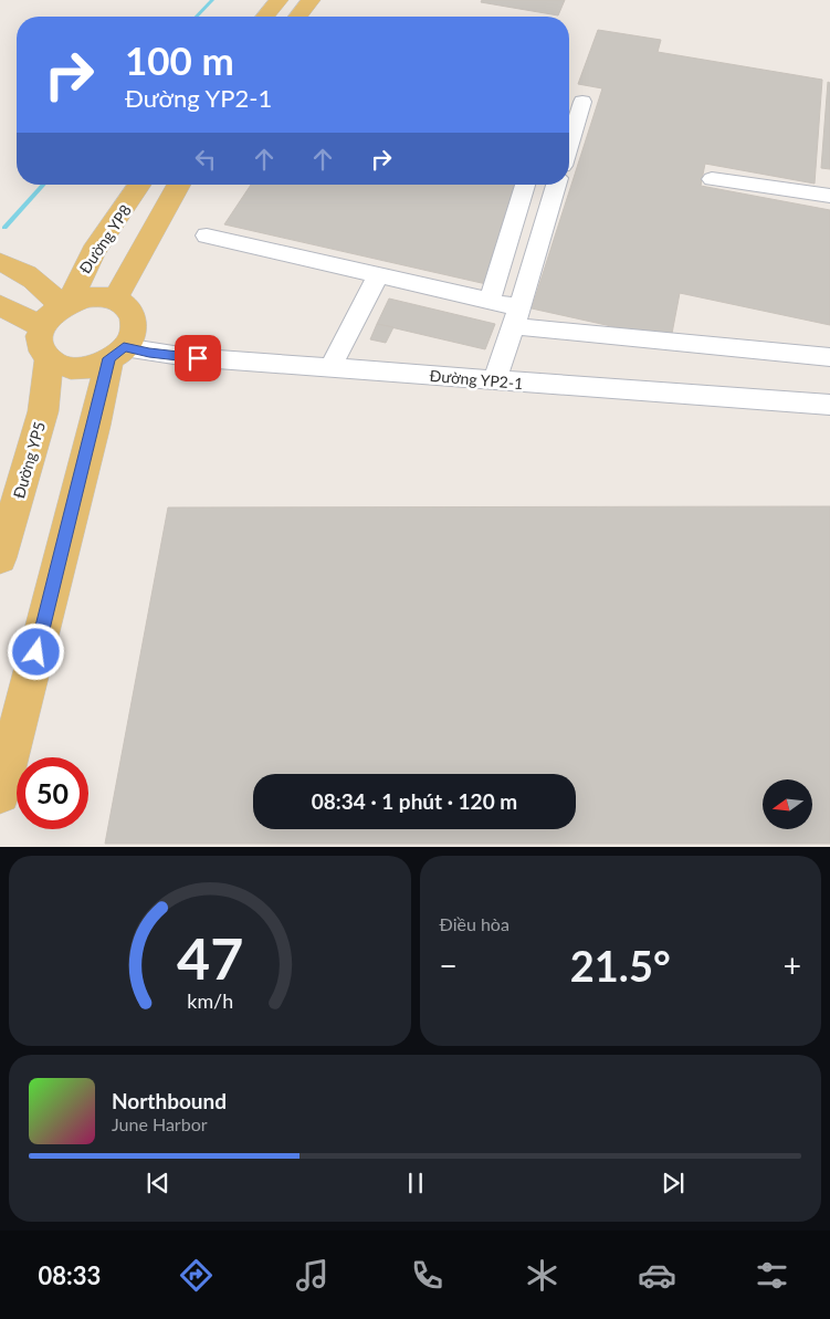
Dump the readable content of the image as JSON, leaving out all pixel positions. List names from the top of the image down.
{
  "streets": {
    "main road": ["Đường YP8", "Đường YP5"],
    "street": ["Đường YP2-1"]
  },
  "crossings": [
    ["Đường YP8", "Đường YP2-1"],
    ["Đường YP8", "Đường YP5"],
    ["Đường YP2-1", "Đường YP5"]
  ],
  "north": "left",
  "page": {
    "turn": ["100 m", "Đường YP2-1"],
    "limit": "50",
    "trip": "08:34 · 1 phút · 120 m",
    "tile": "Điều hòa",
    "heat": ["−", "21.5°", "+"],
    "song": ["Northbound", "June Harbor"],
    "tabs": "08:33",
    "gauge": ["47", "km/h"]
  }
}
